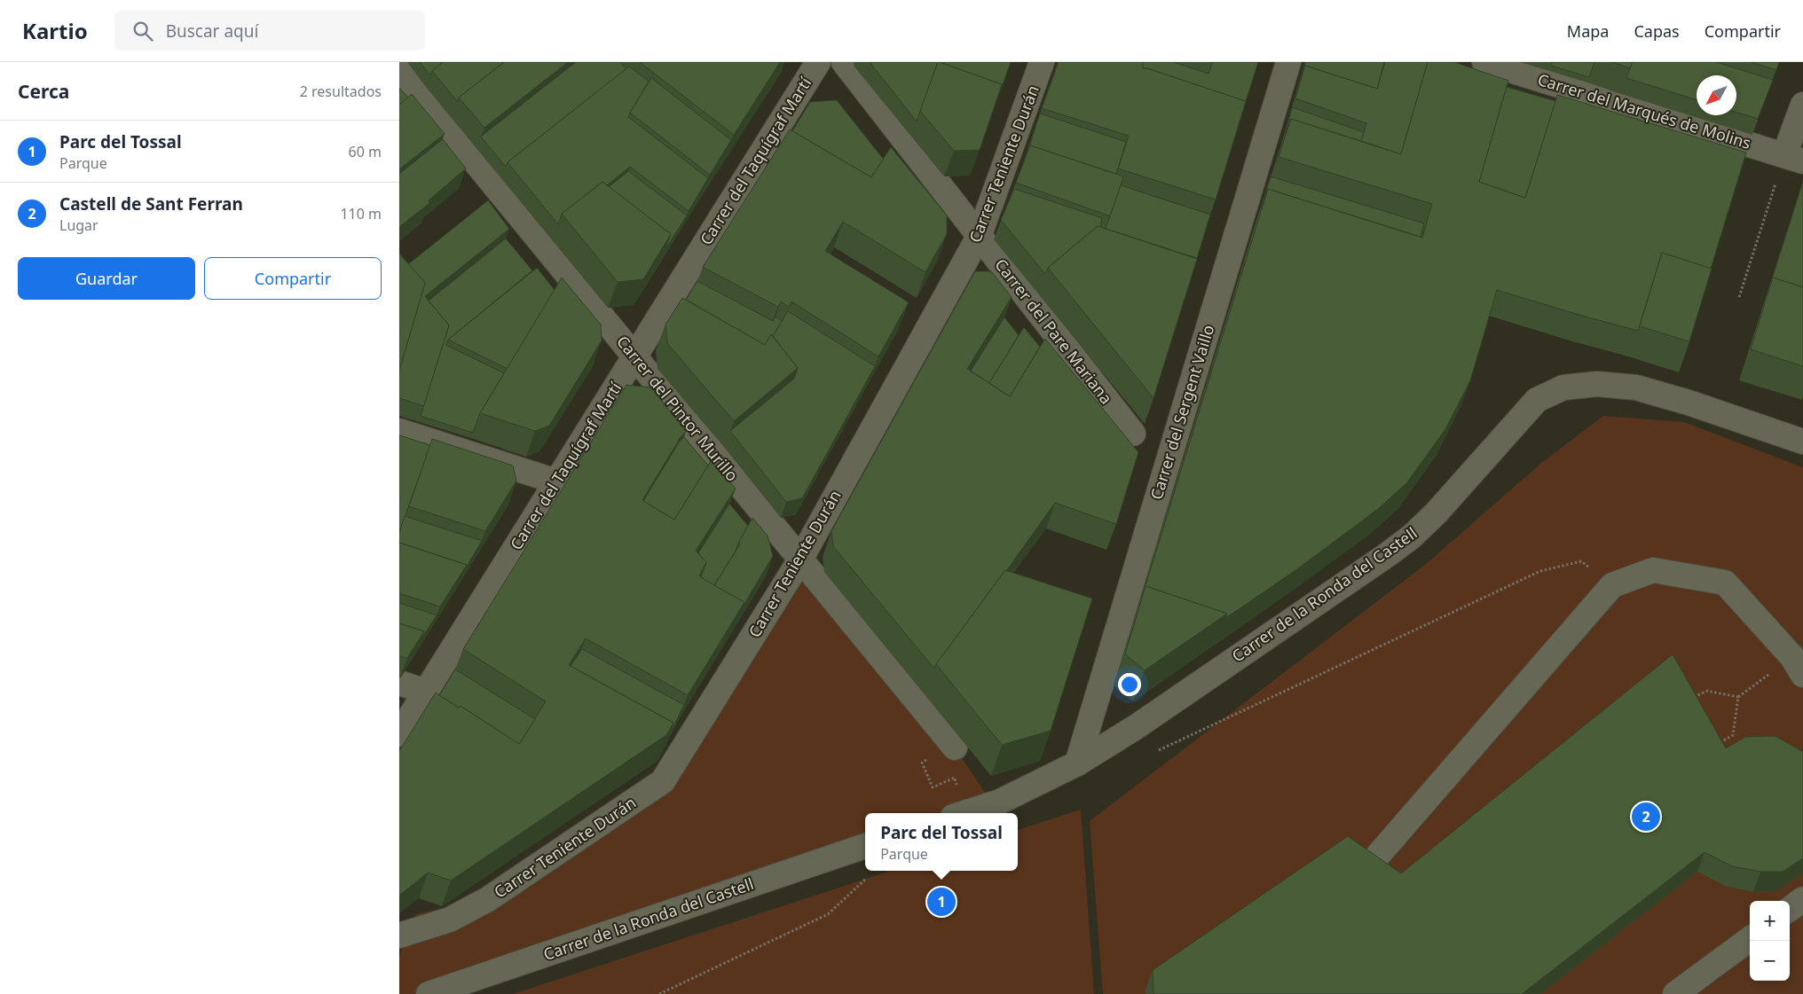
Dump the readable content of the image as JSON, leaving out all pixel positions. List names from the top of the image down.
{
  "streets": {
    "street": [
      "Carrer del Marqués de Molins",
      "Carrer del Taquígraf Martí",
      "Carrer Teniente Durán",
      "Carrer del Pare Mariana",
      "Carrer del Pintor Murillo",
      "Carrer del Sergent Vaillo",
      "Carrer de la Ronda del Castell"
    ]
  },
  "crossings": [
    ["Carrer del Taquígraf Martí", "Carrer del Pintor Murillo"],
    ["Carrer Teniente Durán", "Carrer del Pare Mariana"],
    ["Carrer Teniente Durán", "Carrer del Pintor Murillo"],
    ["Carrer del Sergent Vaillo", "Carrer de la Ronda del Castell"]
  ],
  "north": "bottom left",
  "page": {
    "header": "Kartio",
    "search": "Buscar aquí",
    "nav": ["Mapa", "Capas", "Compartir"],
    "heading": ["Cerca", "2 resultados"],
    "list": [
      {
        "mark": "1",
        "name": "Parc del Tossal",
        "note": "Parque",
        "value": "60 m"
      },
      {
        "mark": "2",
        "name": "Castell de Sant Ferran",
        "note": "Lugar",
        "value": "110 m"
      }
    ],
    "buttons": ["Guardar", "Compartir"],
    "pins": ["2", "1"],
    "popup": ["Parc del Tossal", "Parque"],
    "map_buttons": ["+", "−"]
  }
}
